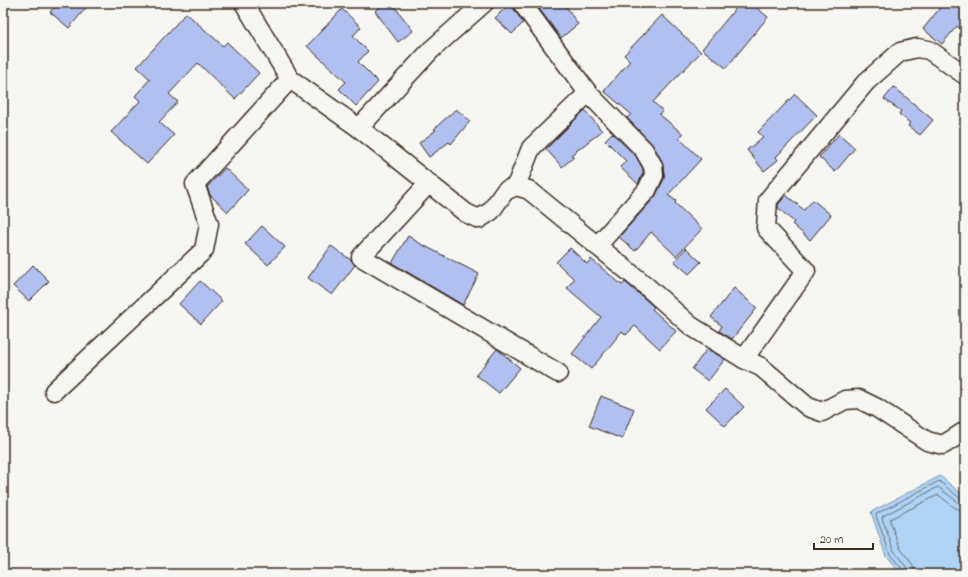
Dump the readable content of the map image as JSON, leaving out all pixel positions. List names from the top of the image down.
{
  "scale_bar": "20 m"
}
